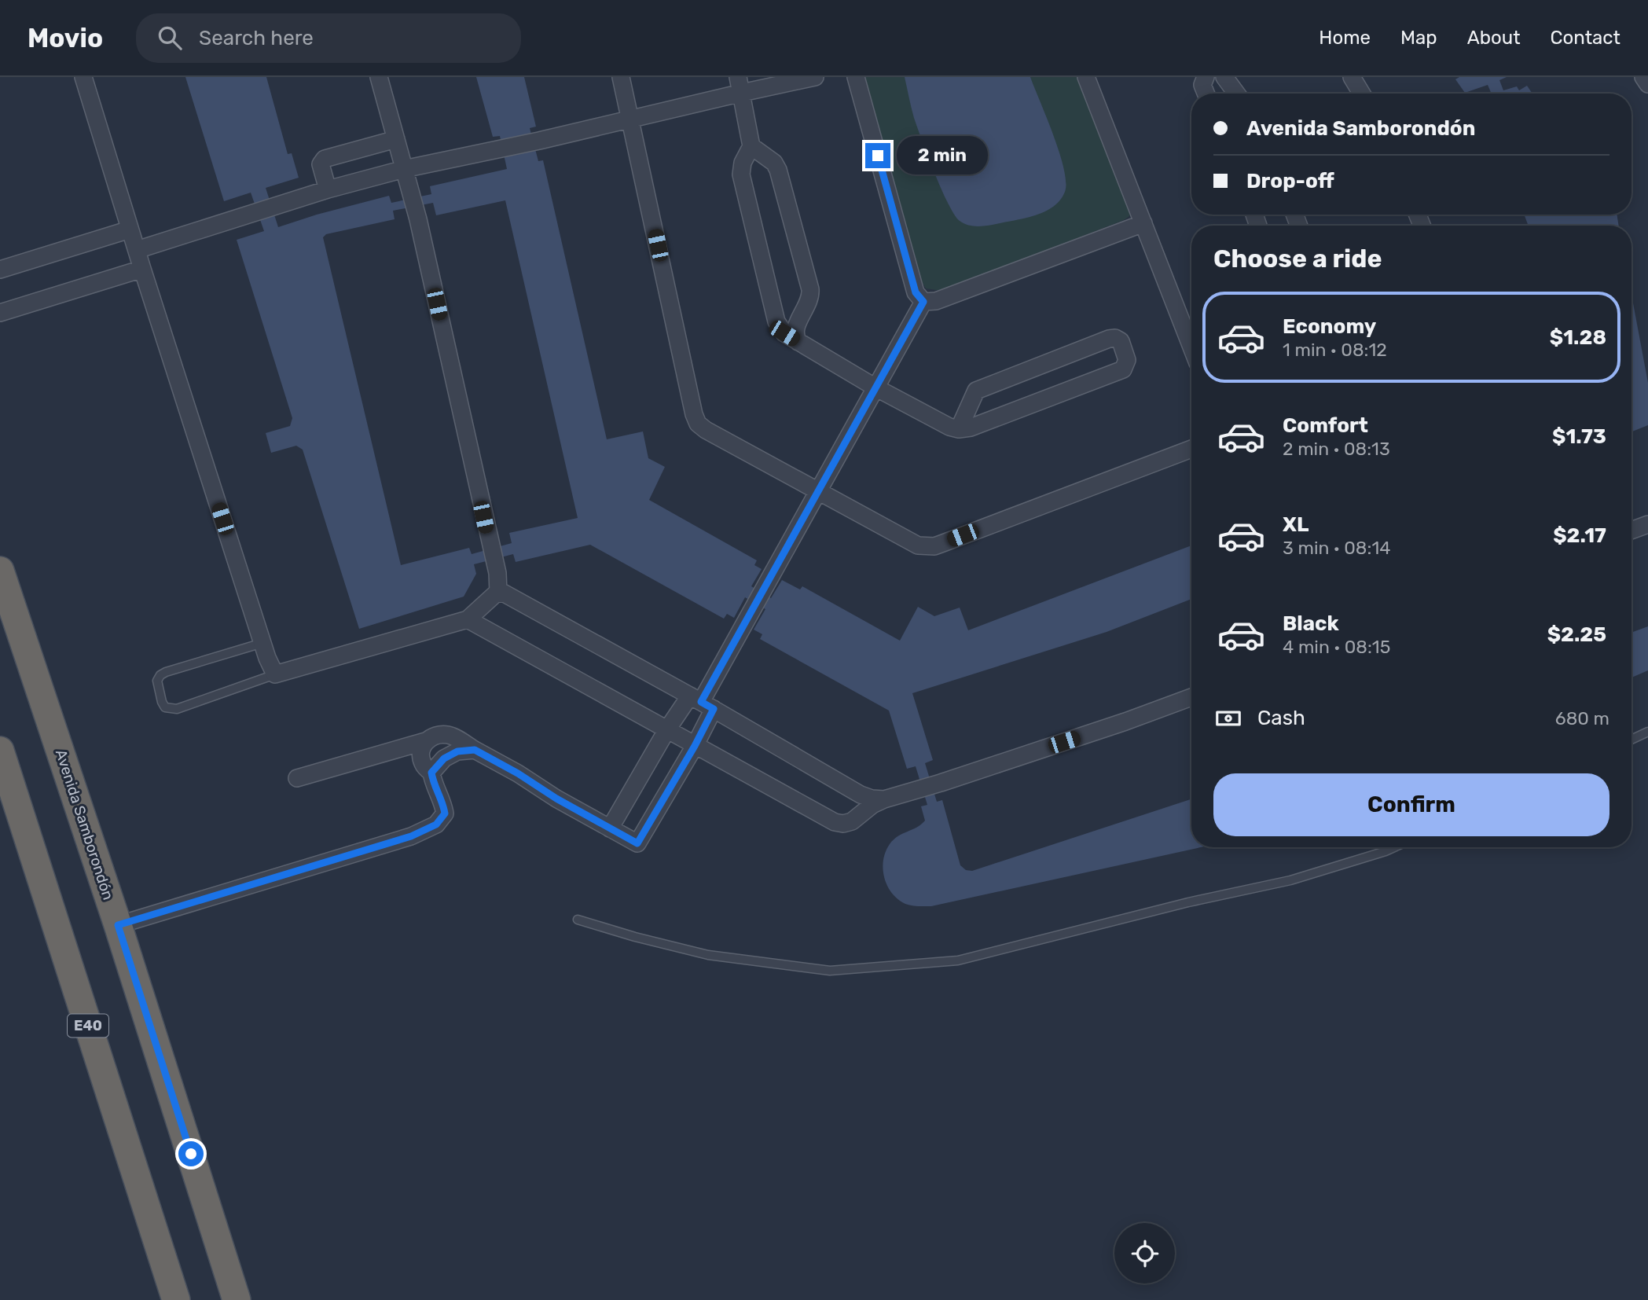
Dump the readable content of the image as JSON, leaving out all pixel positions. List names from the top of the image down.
{
  "streets": {
    "highway": ["Avenida Samborondón", "E40"]
  },
  "page": {
    "header": "Movio",
    "search": "Search here",
    "nav": [
      "Home",
      "Map",
      "About",
      "Contact"
    ],
    "banner": ["Avenida Samborondón", "Drop-off"],
    "bubble": "2 min",
    "heading": "Choose a ride",
    "list": [
      {
        "name": "Economy",
        "note": "1 min · 08:12",
        "value": "$1.28"
      },
      {
        "name": "Comfort",
        "note": "2 min · 08:13",
        "value": "$1.73"
      },
      {
        "name": "XL",
        "note": "3 min · 08:14",
        "value": "$2.17"
      },
      {
        "name": "Black",
        "note": "4 min · 08:15",
        "value": "$2.25"
      }
    ],
    "pay": ["Cash", "680 m"],
    "buttons": "Confirm"
  }
}
